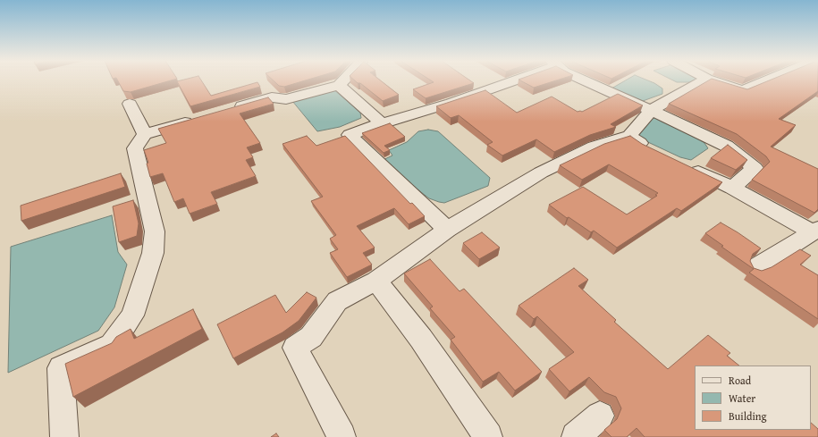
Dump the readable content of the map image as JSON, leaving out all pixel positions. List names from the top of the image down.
{
  "legend": ["Road", "Water", "Building"]
}
